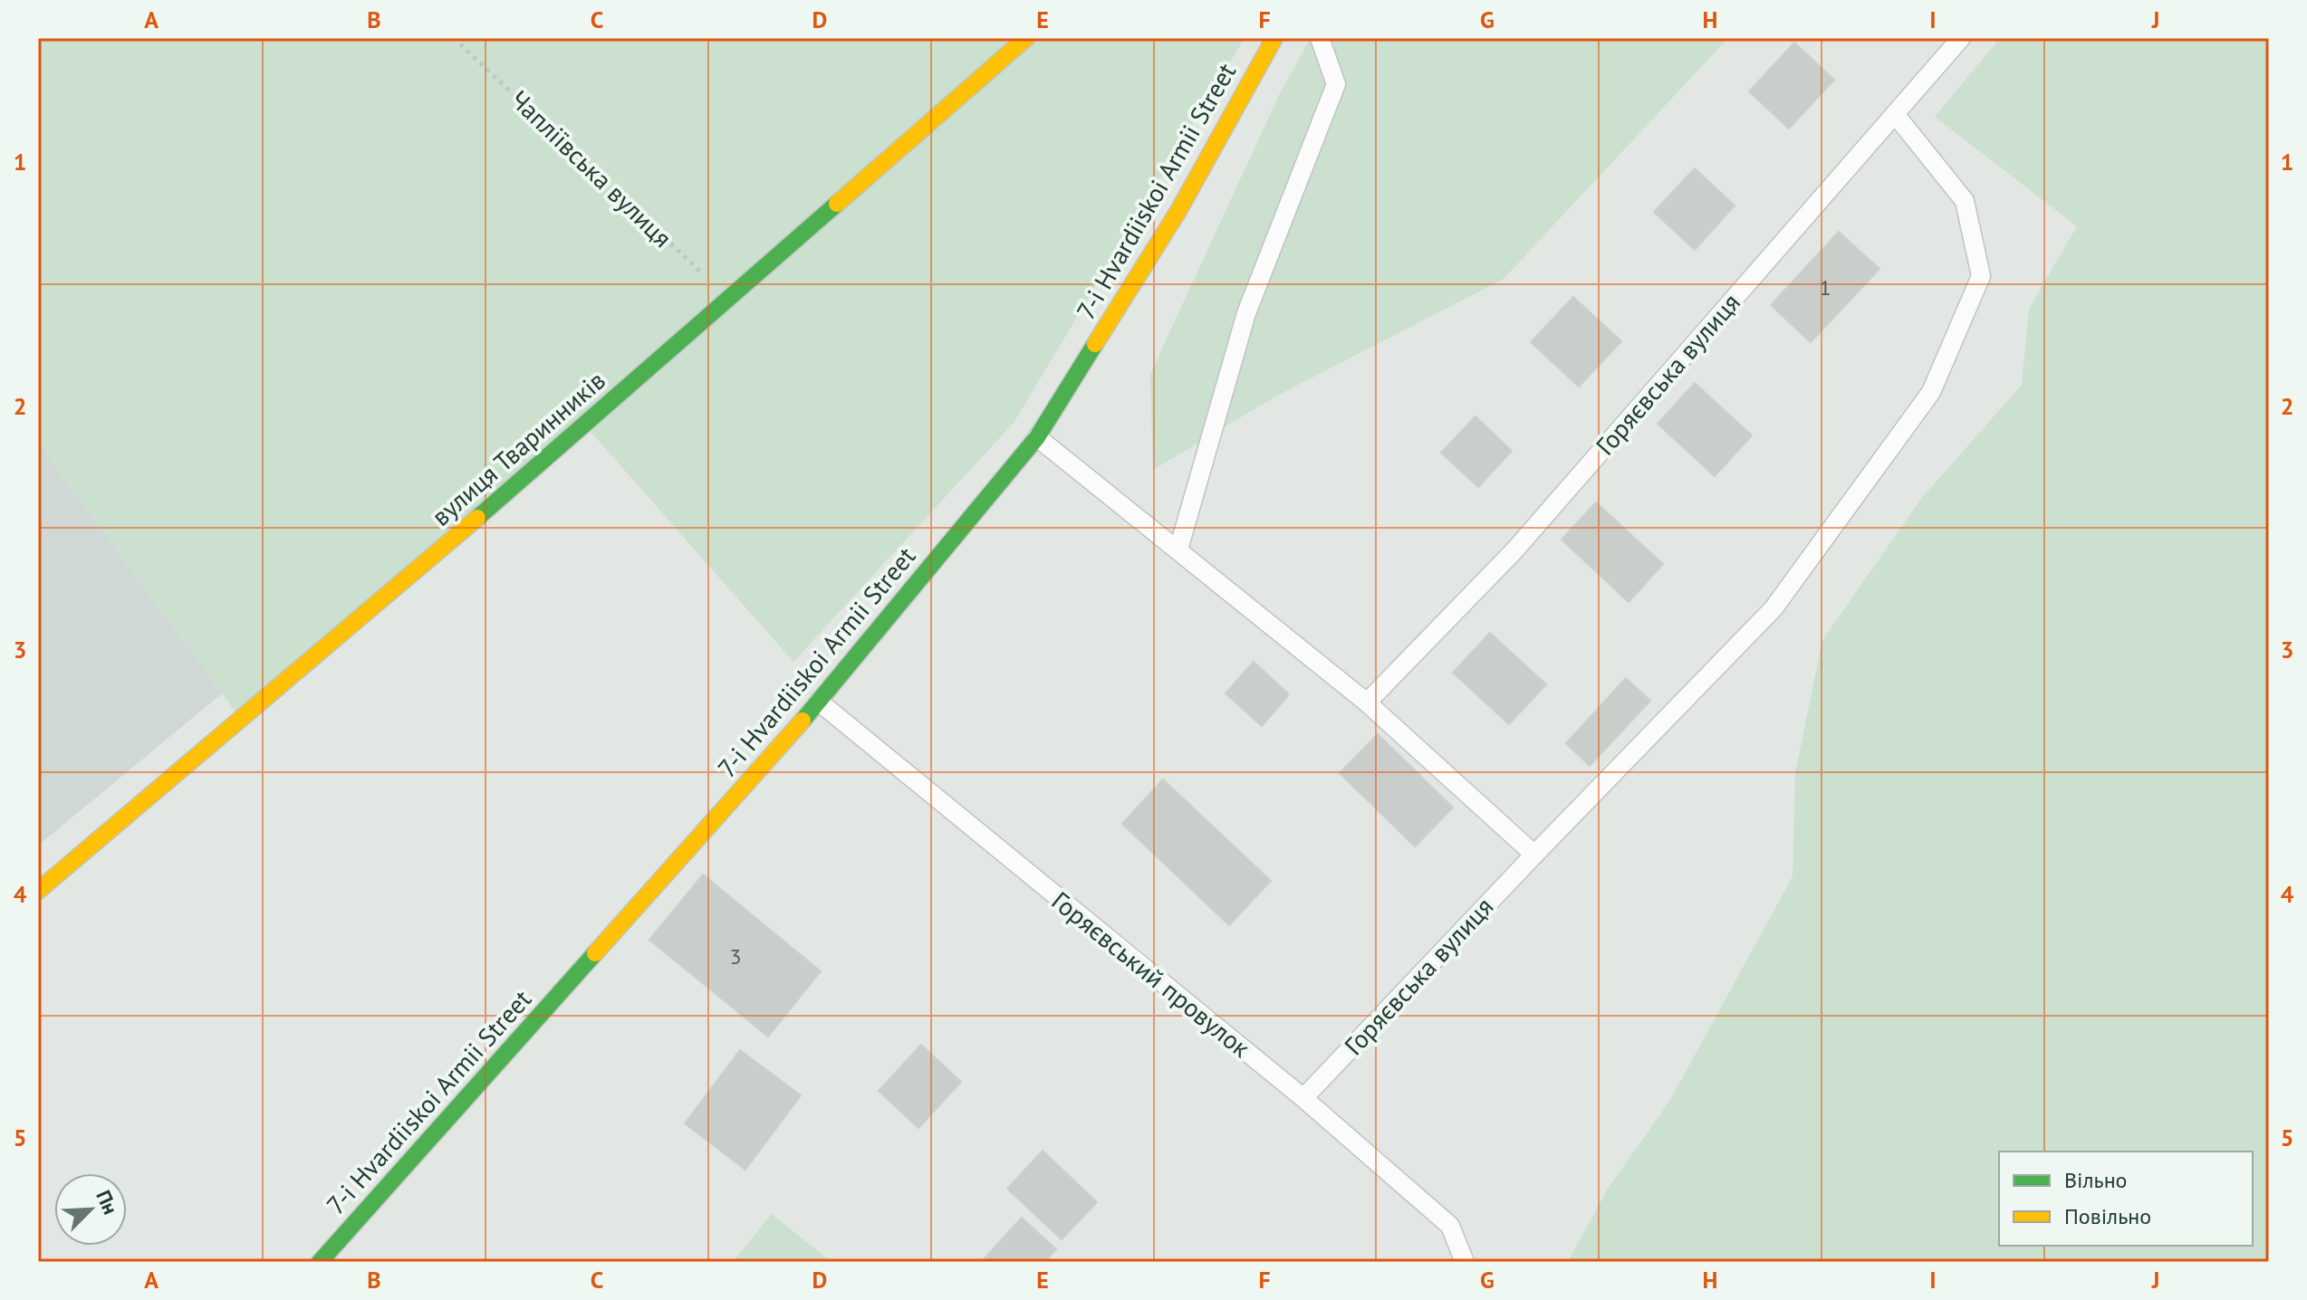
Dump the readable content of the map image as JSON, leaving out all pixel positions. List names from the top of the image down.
{
  "streets": {
    "street": ["7-i Hvardiiskoi Armii Street", "вулиця Тваринників"],
    "lane": ["Горяєвська вулиця", "Горяєвський провулок"],
    "path": ["Чапліївська вулиця"]
  },
  "crossings": [
    ["Чапліївська вулиця", "вулиця Тваринників"],
    ["7-i Hvardiiskoi Armii Street", "Горяєвський провулок"],
    ["Горяєвська вулиця", "Горяєвський провулок"]
  ],
  "house_numbers": ["1", "3"],
  "legend": ["Вільно", "Повільно"],
  "north": "top right",
  "grid": {
    "columns": [
      "A",
      "B",
      "C",
      "D",
      "E",
      "F",
      "G",
      "H",
      "I",
      "J"
    ],
    "rows": [
      "1",
      "2",
      "3",
      "4",
      "5"
    ]
  }
}
